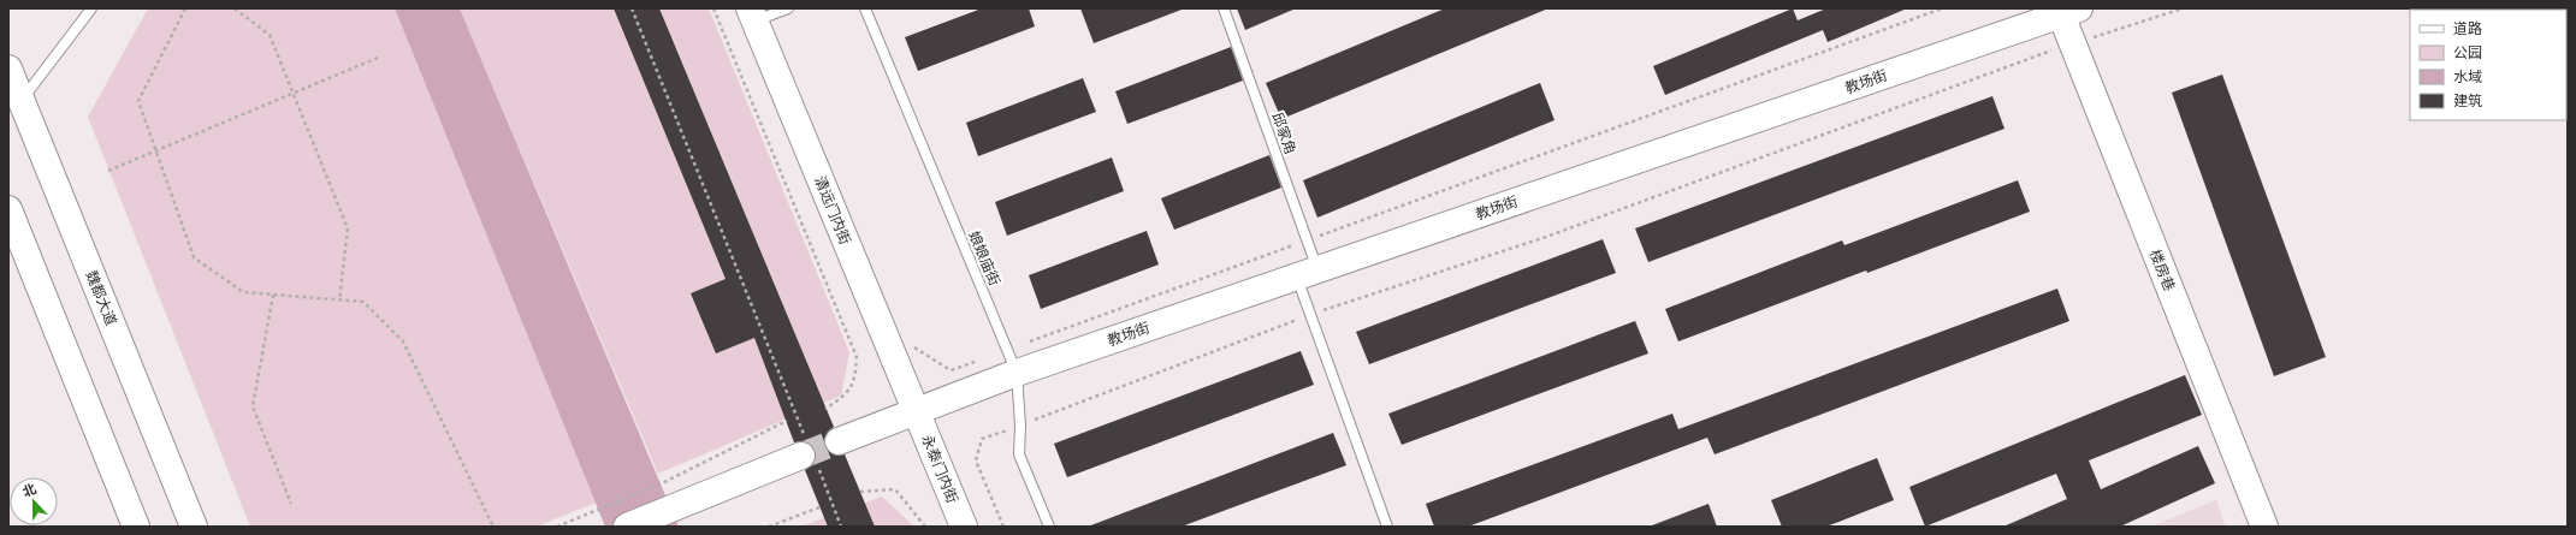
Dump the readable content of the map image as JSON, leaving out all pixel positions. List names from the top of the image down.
{
  "streets": {
    "street": [
      "教场街",
      "清远门内街",
      "楼房巷",
      "魏都大道",
      "永泰门内街"
    ],
    "lane": ["邱家角", "娘娘庙街"]
  },
  "crossings": [
    ["教场街", "邱家角"],
    ["教场街", "清远门内街"],
    ["教场街", "娘娘庙街"],
    ["教场街", "楼房巷"],
    ["教场街", "永泰门内街"],
    ["清远门内街", "永泰门内街"]
  ],
  "legend": [
    "道路",
    "公园",
    "水域",
    "建筑"
  ],
  "north": "top"
}
